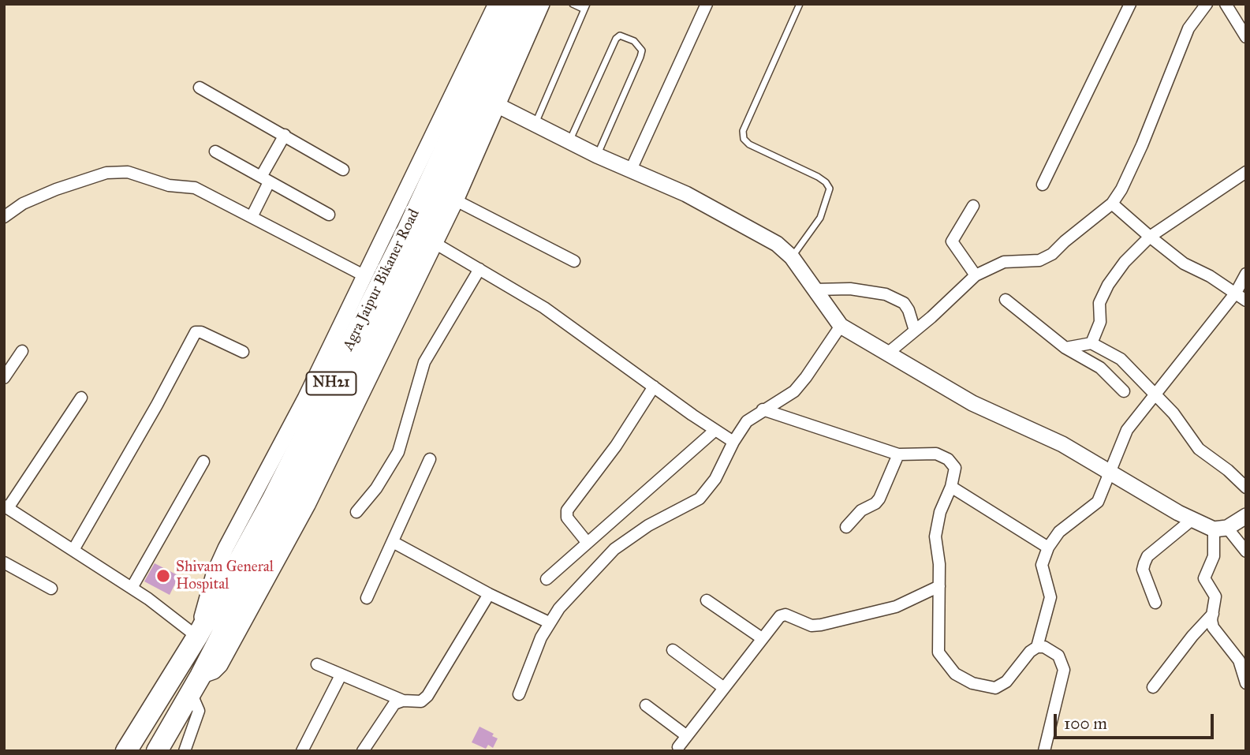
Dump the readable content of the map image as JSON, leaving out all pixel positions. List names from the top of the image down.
{
  "streets": {
    "highway": ["Agra Jaipur Bikaner Road", "NH21"]
  },
  "places": ["Shivam General Hospital"],
  "scale_bar": "100 m"
}
